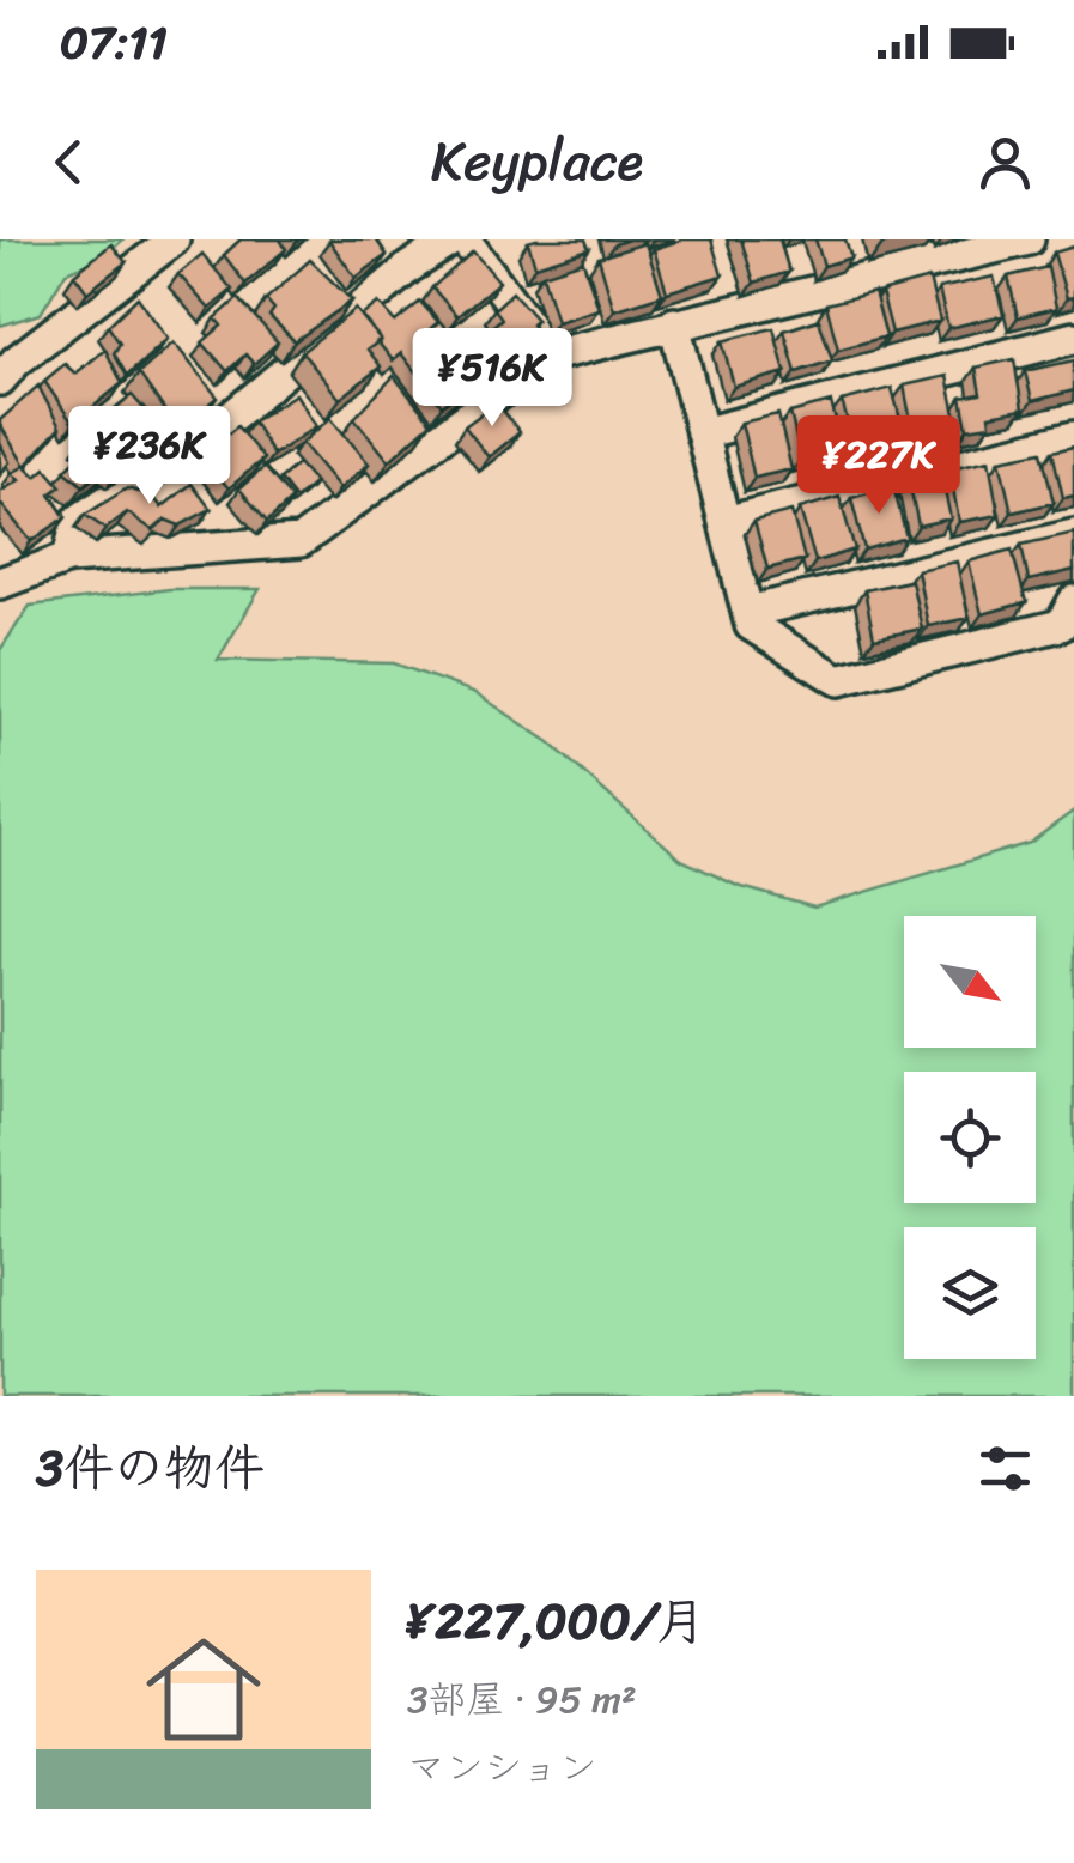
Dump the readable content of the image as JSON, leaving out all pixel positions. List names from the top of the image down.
{
  "north": "bottom right",
  "page": {
    "status": "07:11",
    "header": "Keyplace",
    "price": ["¥516K", "¥236K", "¥227K"],
    "heading": "3件の物件",
    "list": [
      {
        "name": "¥227,000/月",
        "note": "3部屋 · 95 m² · マンション"
      }
    ]
  }
}
